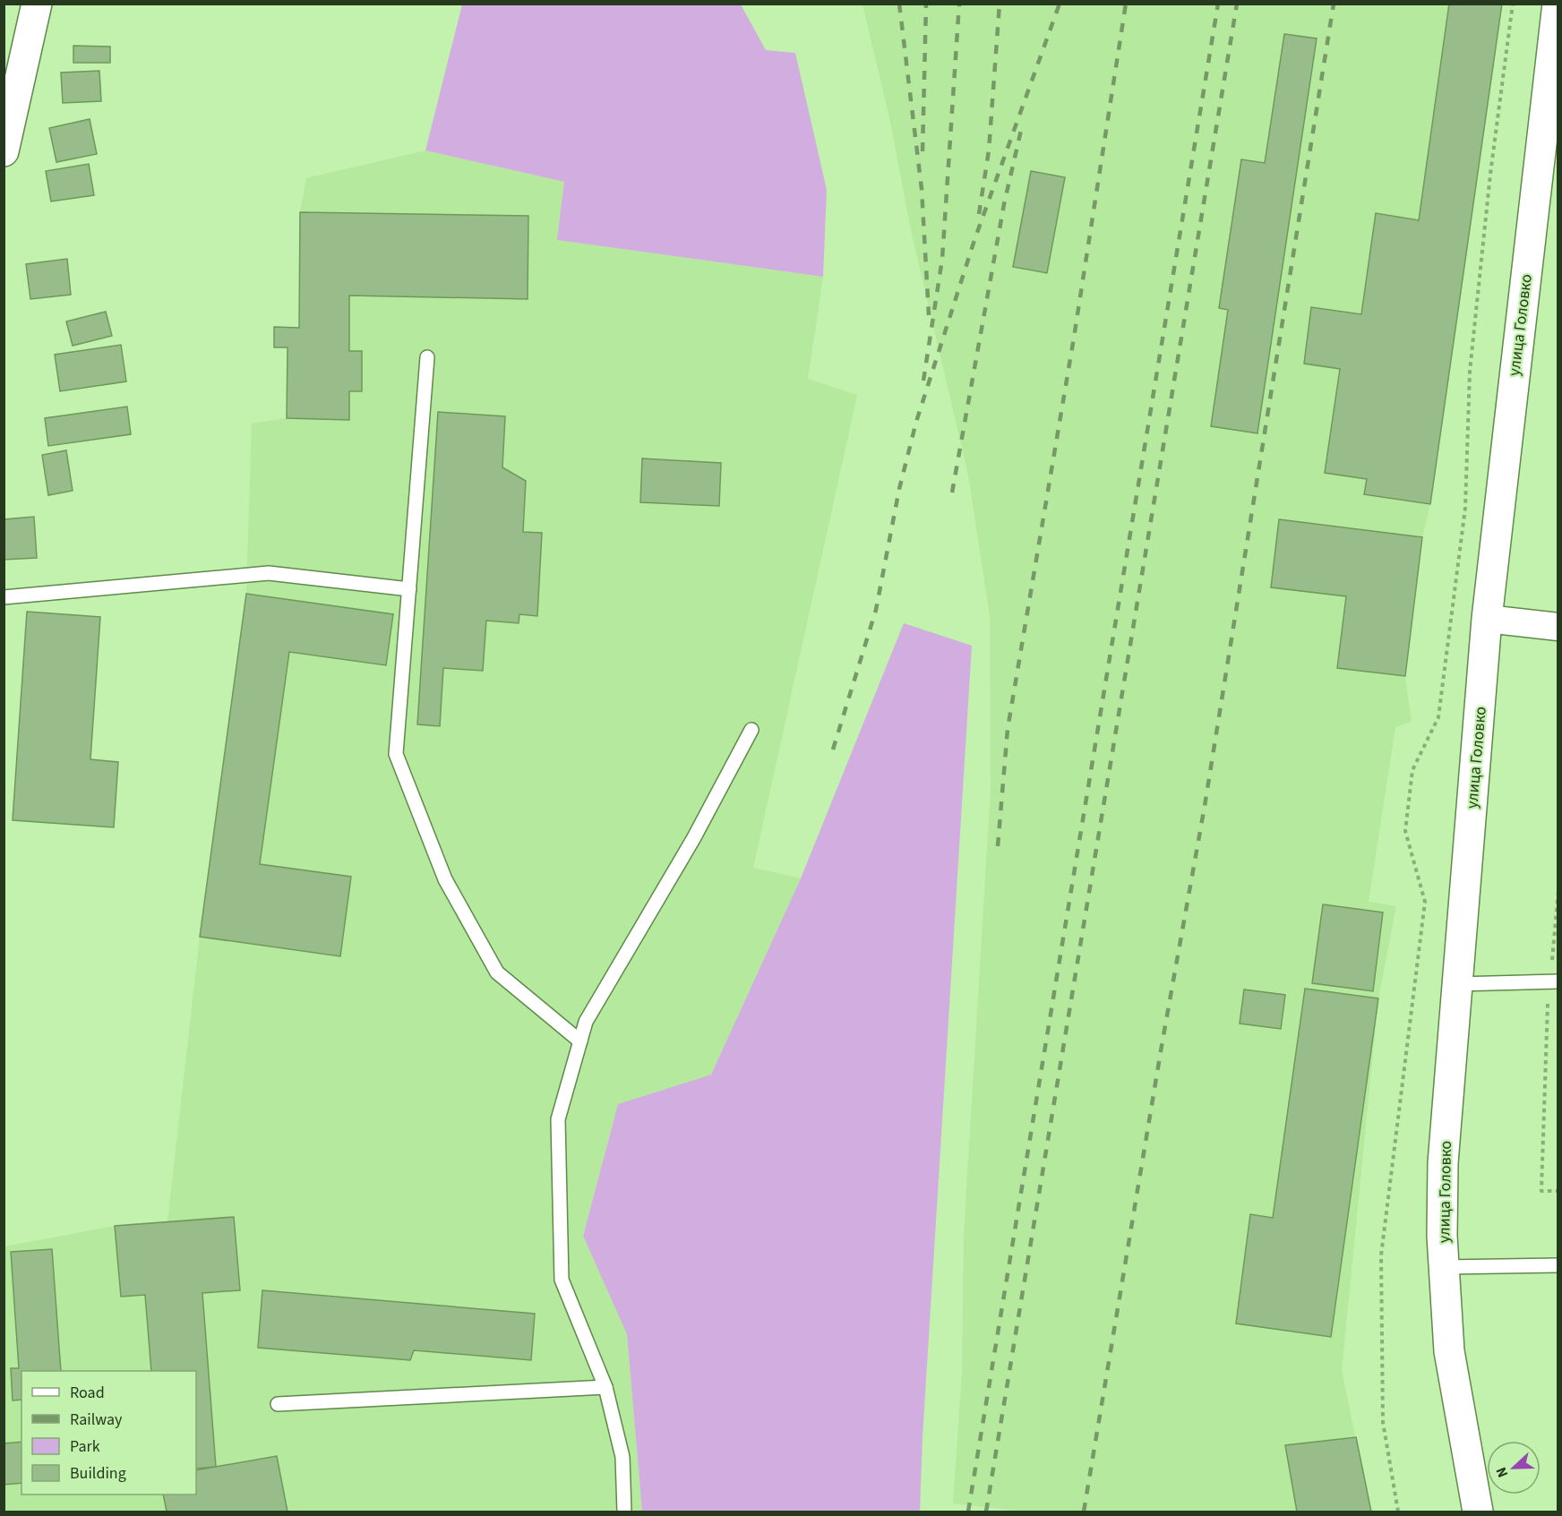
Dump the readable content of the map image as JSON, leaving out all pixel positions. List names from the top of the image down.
{
  "streets": {
    "main road": ["улица Головко"]
  },
  "legend": [
    "Road",
    "Railway",
    "Park",
    "Building"
  ],
  "north": "left"
}
